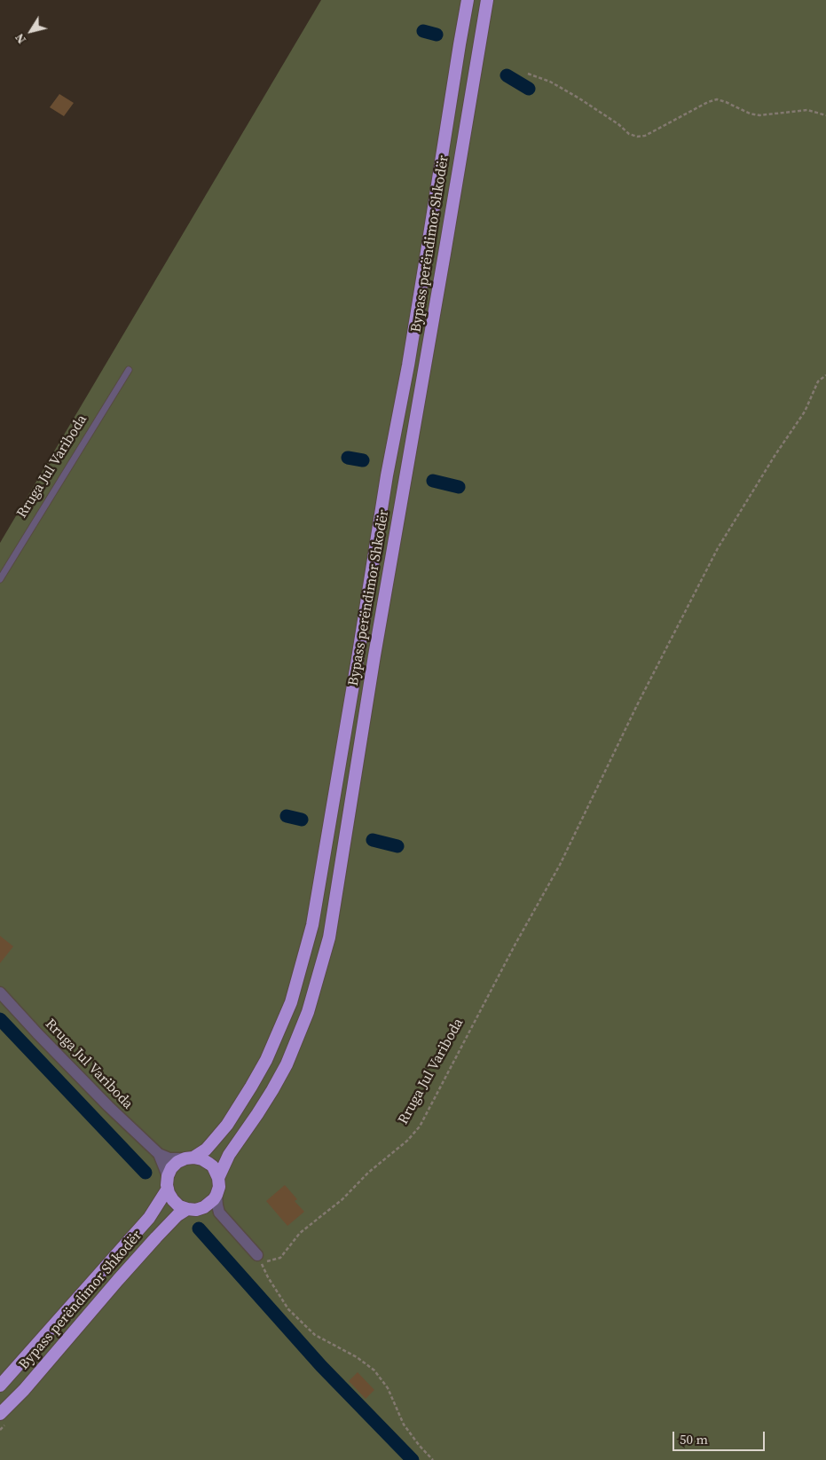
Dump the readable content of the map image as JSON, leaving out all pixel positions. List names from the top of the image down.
{
  "streets": {
    "highway": ["Bypass perëndimor Shkodër"],
    "street": ["Rruga Jul Variboda"]
  },
  "crossings": [
    ["Bypass perëndimor Shkodër", "Rruga Jul Variboda"]
  ],
  "scale_bar": "50 m",
  "north": "bottom left"
}
